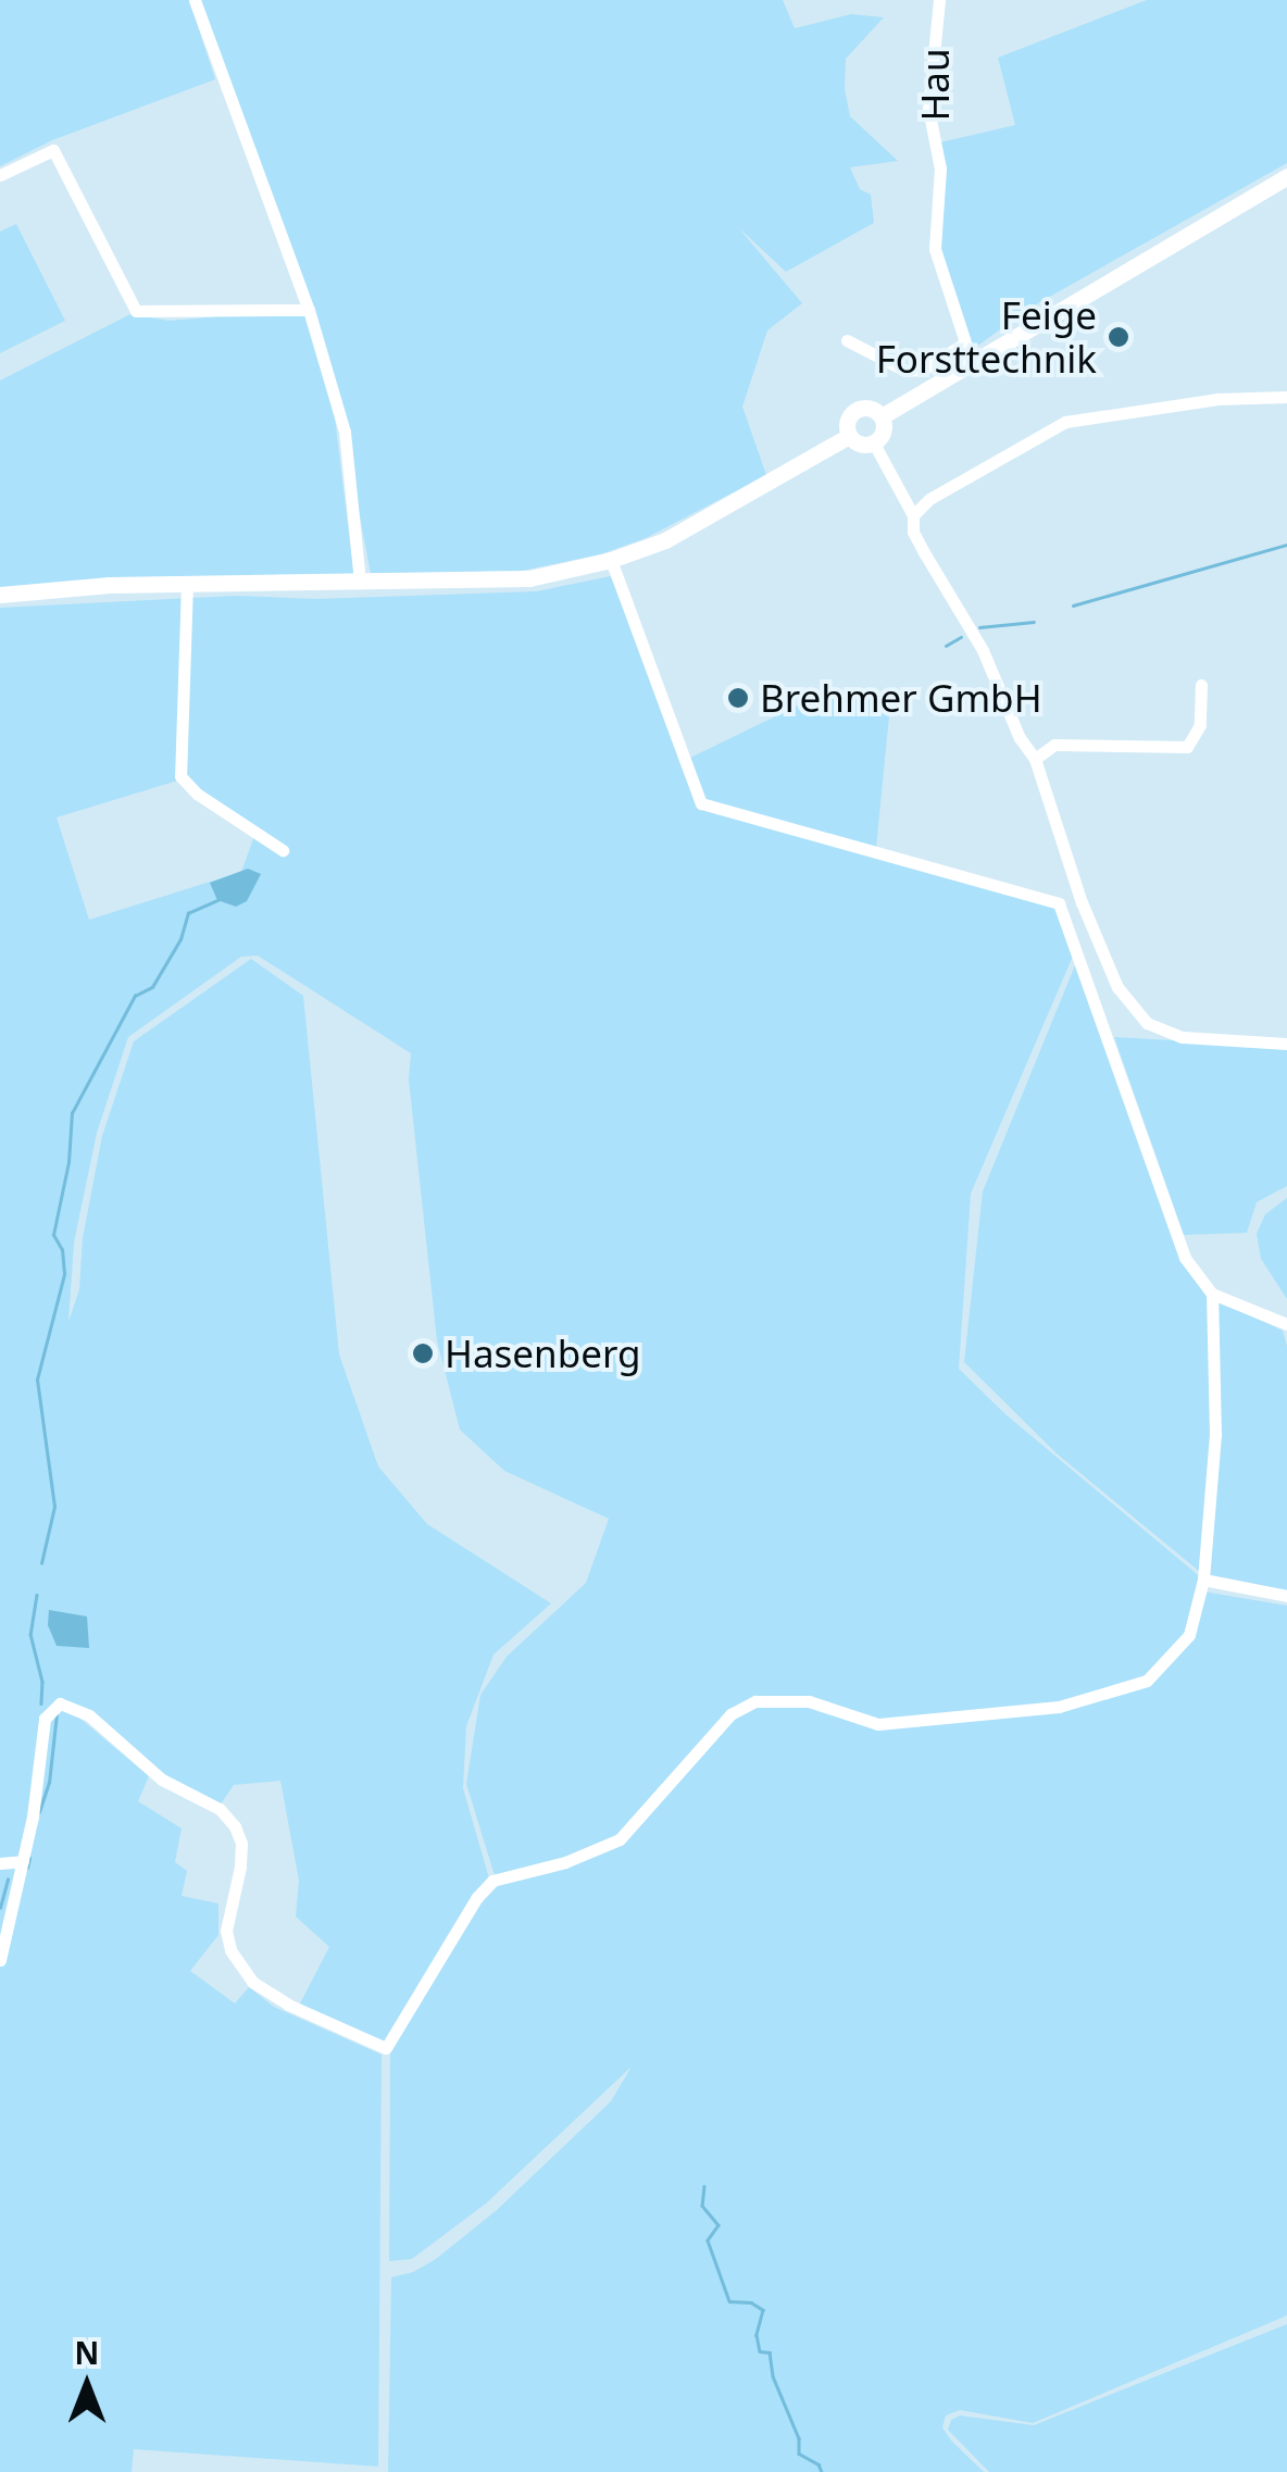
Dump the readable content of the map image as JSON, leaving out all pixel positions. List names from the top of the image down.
{
  "streets": {
    "street": ["Hau"]
  },
  "places": ["Feige Forsttechnik", "Brehmer GmbH", "Hasenberg"],
  "north": "top"
}
